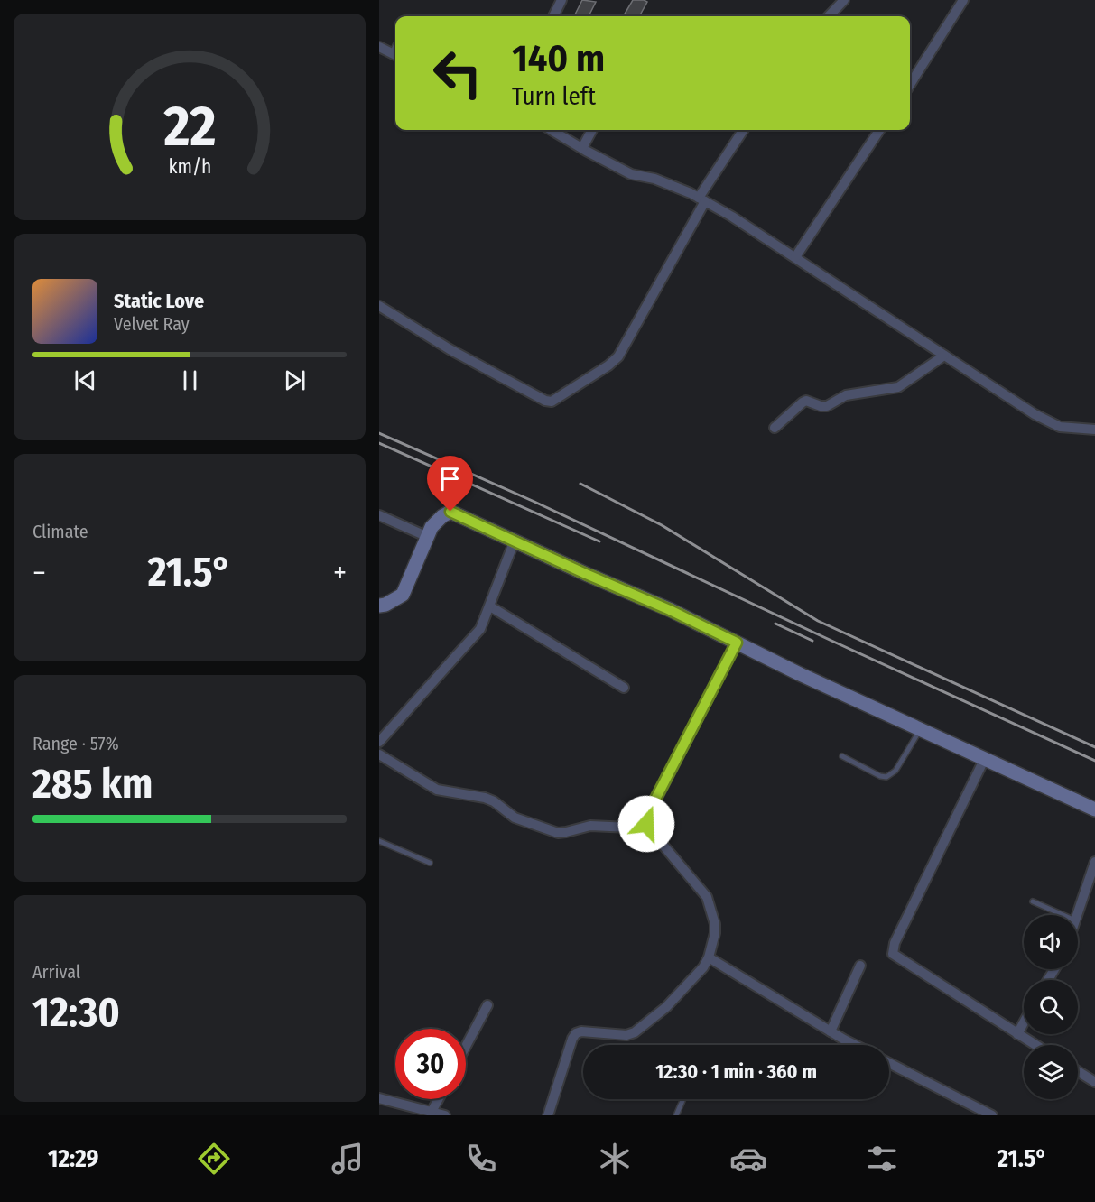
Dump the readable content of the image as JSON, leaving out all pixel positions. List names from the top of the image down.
{
  "page": {
    "turn": ["140 m", "Turn left"],
    "song": ["Static Love", "Velvet Ray"],
    "tile": [
      "Climate",
      ["Range · 57%", "285 km"],
      ["Arrival", "12:30"]
    ],
    "heat": ["−", "21.5°", "+"],
    "limit": "30",
    "trip": "12:30 · 1 min · 360 m",
    "tabs": ["12:29", "21.5°"],
    "gauge": ["22", "km/h"]
  }
}
